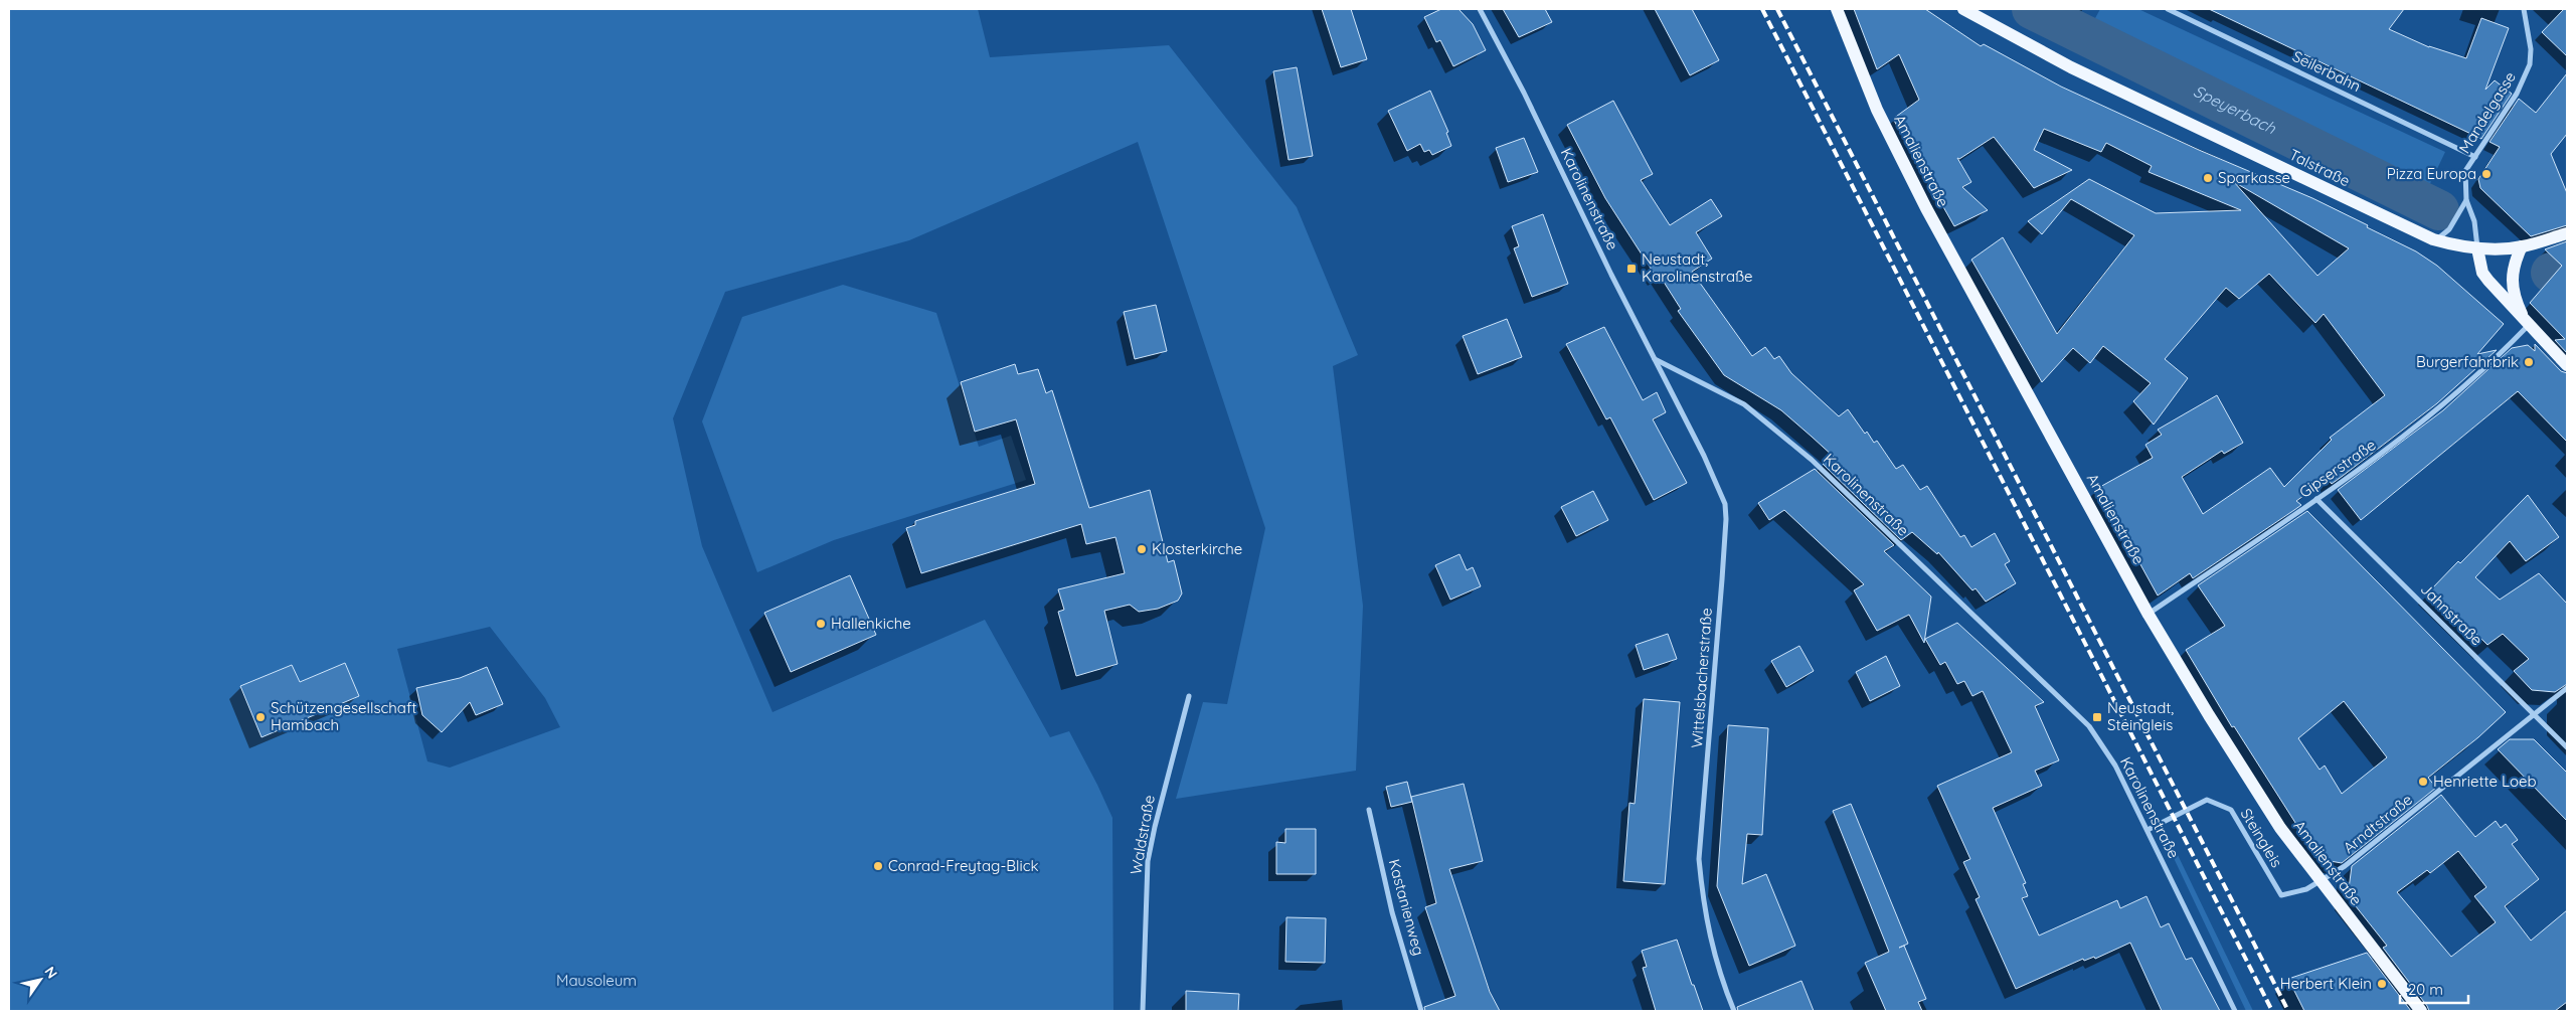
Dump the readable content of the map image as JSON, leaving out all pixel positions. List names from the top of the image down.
{
  "streets": {
    "main road": ["Amalienstraße", "Talstraße"],
    "street": [
      "Seilerbahn",
      "Mandelgasse",
      "Karolinenstraße",
      "Gipserstraße",
      "Jahnstraße",
      "Wittelsbacherstraße",
      "Arndtstraße",
      "Waldstraße",
      "Steingleis",
      "Kastanienweg"
    ]
  },
  "crossings": [
    ["Seilerbahn", "Mandelgasse"],
    ["Mandelgasse", "Talstraße"],
    ["Amalienstraße", "Gipserstraße"],
    ["Amalienstraße", "Arndtstraße"],
    ["Amalienstraße", "Steingleis"],
    ["Karolinenstraße", "Wittelsbacherstraße"],
    ["Karolinenstraße", "Steingleis"],
    ["Gipserstraße", "Jahnstraße"],
    ["Jahnstraße", "Arndtstraße"],
    ["Arndtstraße", "Steingleis"]
  ],
  "water": ["Speyerbach"],
  "parks": ["Mausoleum"],
  "places": {
    "other": [
      "Pizza Europa",
      "Sparkasse",
      "Burgerfahrbrik",
      "Klosterkirche",
      "Hallenkiche",
      "Schützengesellschaft Hambach",
      "Henriette Loeb",
      "Conrad-Freytag-Blick",
      "Herbert Klein"
    ],
    "transit": ["Neustadt, Karolinenstraße", "Neustadt, Steingleis"]
  },
  "scale_bar": "20 m",
  "north": "top right"
}
